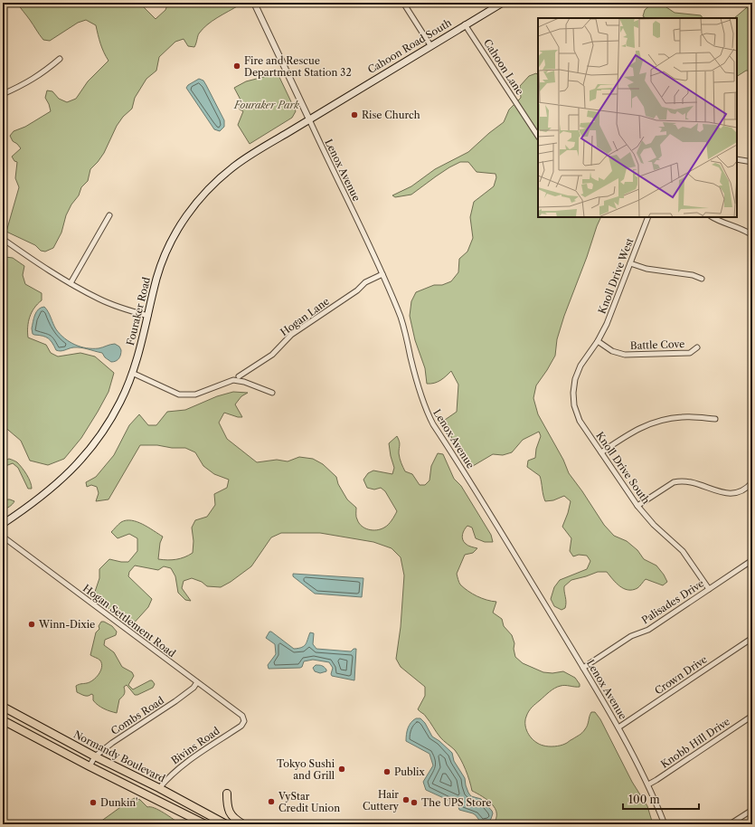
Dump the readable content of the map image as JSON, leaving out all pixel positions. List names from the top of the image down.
{
  "streets": {
    "main road": ["Cahoon Road South", "Fouraker Road", "Normandy Boulevard"],
    "street": [
      "Cahoon Lane",
      "Lenox Avenue",
      "Knoll Drive West",
      "Hogan Lane",
      "Battle Cove",
      "Knoll Drive South",
      "Palisades Drive",
      "Hogan Settlement Road",
      "Crown Drive",
      "Combs Road",
      "Knobb Hill Drive",
      "Bivins Road"
    ]
  },
  "crossings": [
    ["Cahoon Road South", "Cahoon Lane"],
    ["Cahoon Road South", "Lenox Avenue"],
    ["Cahoon Road South", "Fouraker Road"],
    ["Lenox Avenue", "Fouraker Road"],
    ["Lenox Avenue", "Hogan Lane"],
    ["Lenox Avenue", "Palisades Drive"],
    ["Lenox Avenue", "Crown Drive"],
    ["Lenox Avenue", "Knobb Hill Drive"],
    ["Knoll Drive West", "Battle Cove"],
    ["Knoll Drive West", "Knoll Drive South"],
    ["Battle Cove", "Knoll Drive South"],
    ["Knoll Drive South", "Palisades Drive"],
    ["Hogan Settlement Road", "Combs Road"],
    ["Hogan Settlement Road", "Bivins Road"],
    ["Combs Road", "Normandy Boulevard"],
    ["Bivins Road", "Normandy Boulevard"]
  ],
  "parks": ["Fouraker Park"],
  "places": [
    "Fire and Rescue Department Station 32",
    "Rise Church",
    "Winn-Dixie",
    "Tokyo Sushi and Grill",
    "Publix",
    "Hair Cuttery",
    "VyStar Credit Union",
    "Dunkin'",
    "The UPS Store"
  ],
  "scale_bar": "100 m"
}
